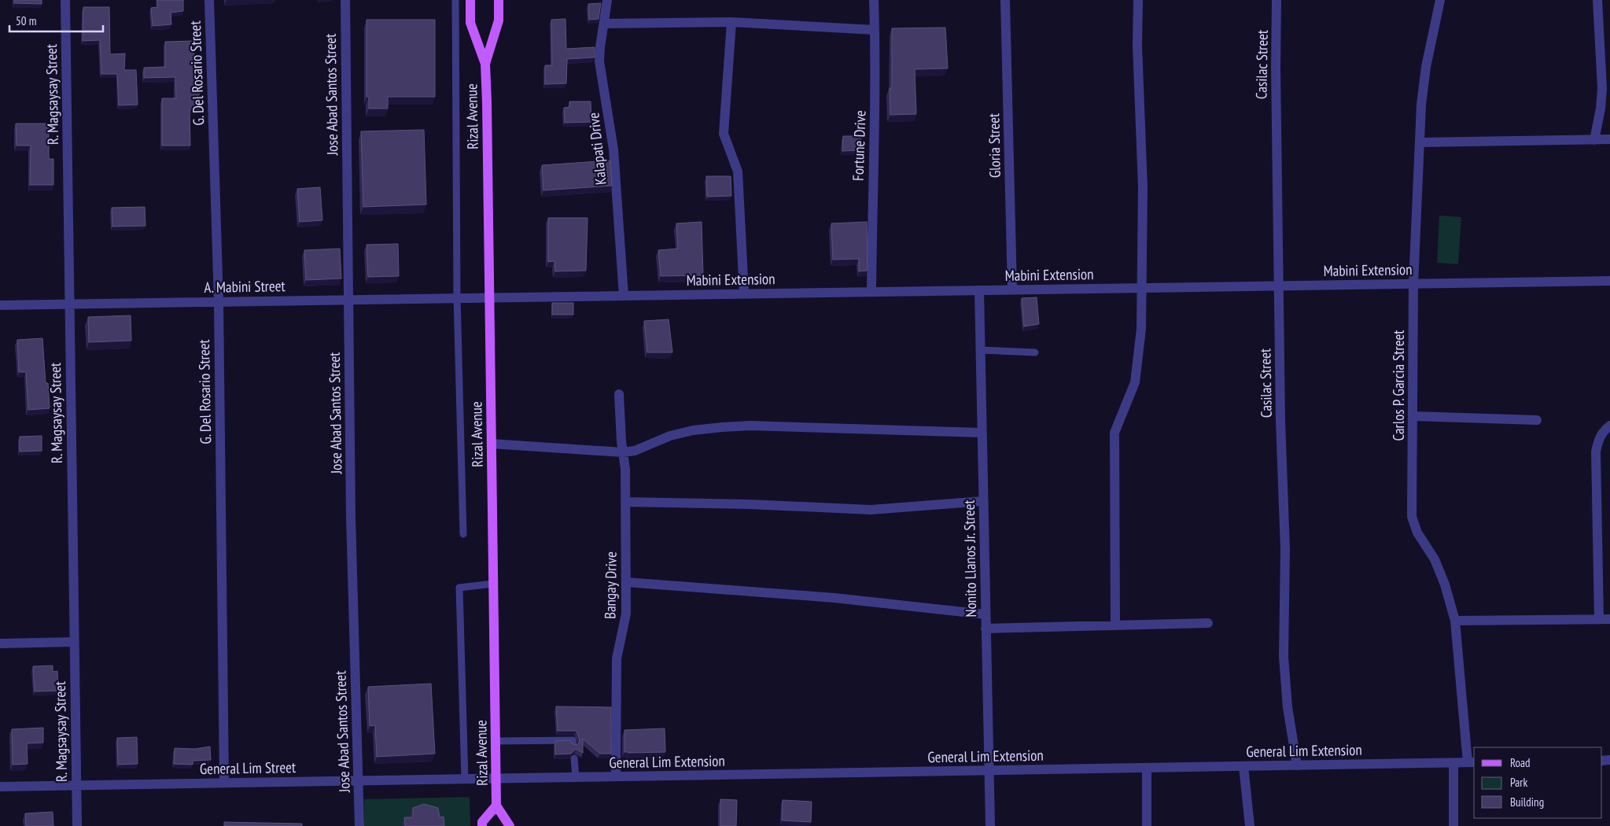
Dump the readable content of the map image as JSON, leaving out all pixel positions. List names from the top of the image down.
{
  "streets": {
    "main road": ["Rizal Avenue"],
    "street": [
      "Casilac Street",
      "G. Del Rosario Street",
      "R. Magsaysay Street",
      "Jose Abad Santos Street",
      "Fortune Drive",
      "Gloria Street",
      "Kalapati Drive",
      "Mabini Extension",
      "A. Mabini Street",
      "Carlos P. Garcia Street",
      "Nonito Llanos Jr. Street",
      "Bangay Drive",
      "General Lim Extension",
      "General Lim Street"
    ]
  },
  "crossings": [
    ["Casilac Street", "Mabini Extension"],
    ["Casilac Street", "General Lim Extension"],
    ["G. Del Rosario Street", "A. Mabini Street"],
    ["G. Del Rosario Street", "General Lim Street"],
    ["R. Magsaysay Street", "A. Mabini Street"],
    ["R. Magsaysay Street", "General Lim Street"],
    ["Jose Abad Santos Street", "A. Mabini Street"],
    ["Jose Abad Santos Street", "General Lim Street"],
    ["Rizal Avenue", "Mabini Extension"],
    ["Rizal Avenue", "A. Mabini Street"],
    ["Rizal Avenue", "General Lim Extension"],
    ["Rizal Avenue", "General Lim Street"],
    ["Fortune Drive", "Mabini Extension"],
    ["Gloria Street", "Mabini Extension"],
    ["Kalapati Drive", "Mabini Extension"],
    ["Mabini Extension", "A. Mabini Street"],
    ["Mabini Extension", "Carlos P. Garcia Street"],
    ["Mabini Extension", "Nonito Llanos Jr. Street"],
    ["Carlos P. Garcia Street", "General Lim Extension"],
    ["Nonito Llanos Jr. Street", "General Lim Extension"],
    ["Bangay Drive", "General Lim Extension"],
    ["General Lim Extension", "General Lim Street"]
  ],
  "legend": ["Road", "Park", "Building"],
  "scale_bar": "50 m"
}
